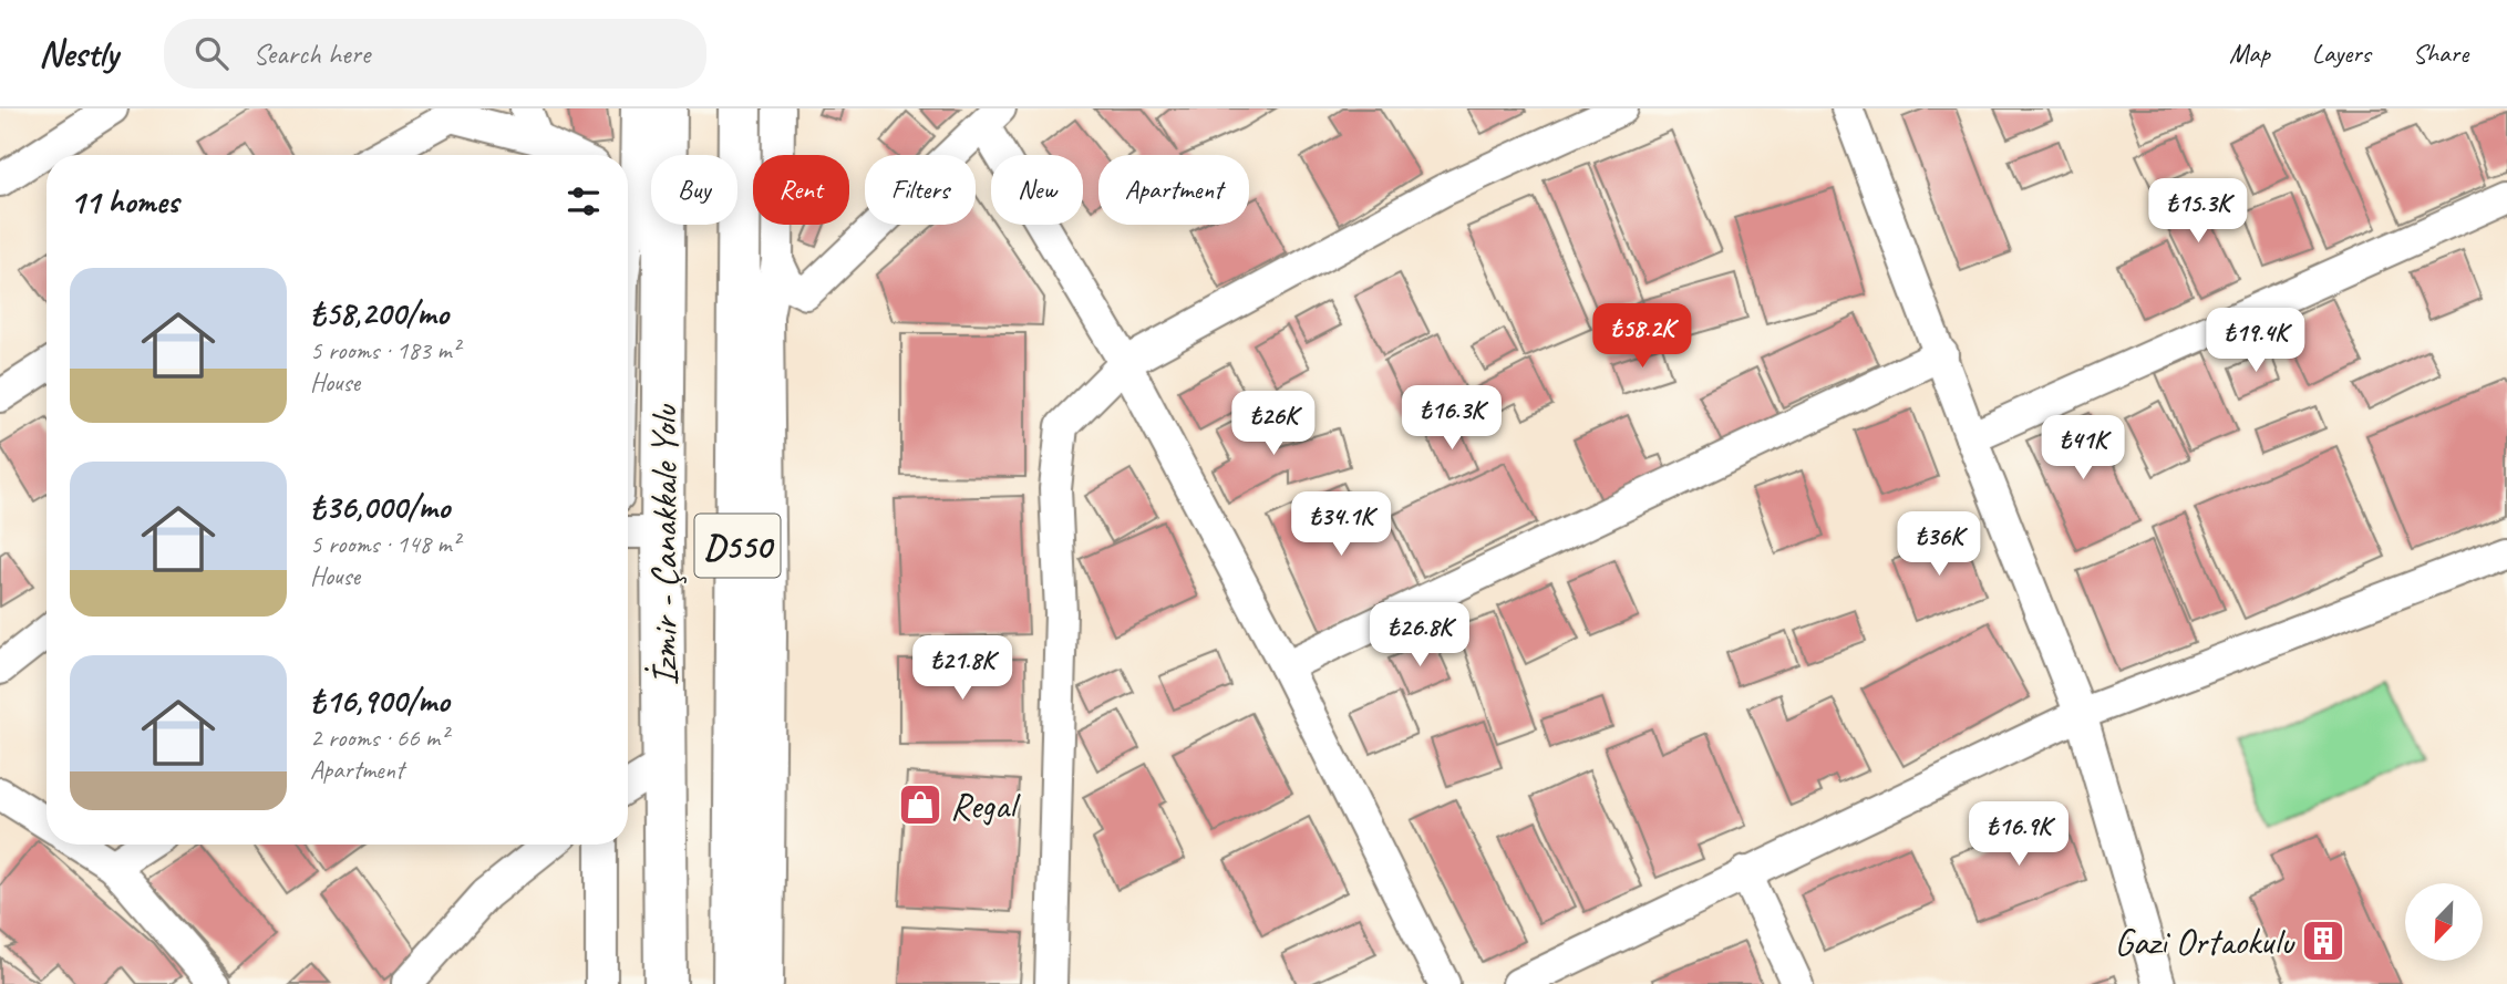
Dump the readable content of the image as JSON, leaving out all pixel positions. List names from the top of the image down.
{
  "streets": {
    "highway": ["İzmir - Çanakkale Yolu", "D550"]
  },
  "places": {
    "shop": ["Regal"],
    "building": ["Gazi Ortaokulu"]
  },
  "north": "bottom left",
  "page": {
    "header": "Nestly",
    "search": "Search here",
    "nav": ["Map", "Layers", "Share"],
    "chip": [
      "Buy",
      "Rent",
      "Filters",
      "New",
      "Apartment"
    ],
    "heading": "11 homes",
    "price": [
      "₺15.3K",
      "₺58.2K",
      "₺19.4K",
      "₺16.3K",
      "₺26K",
      "₺41K",
      "₺34.1K",
      "₺36K",
      "₺26.8K",
      "₺21.8K",
      "₺16.9K"
    ],
    "list": [
      {
        "name": "₺58,200/mo",
        "note": "5 rooms · 183 m² · House"
      },
      {
        "name": "₺36,000/mo",
        "note": "5 rooms · 148 m² · House"
      },
      {
        "name": "₺16,900/mo",
        "note": "2 rooms · 66 m² · Apartment"
      }
    ]
  }
}
